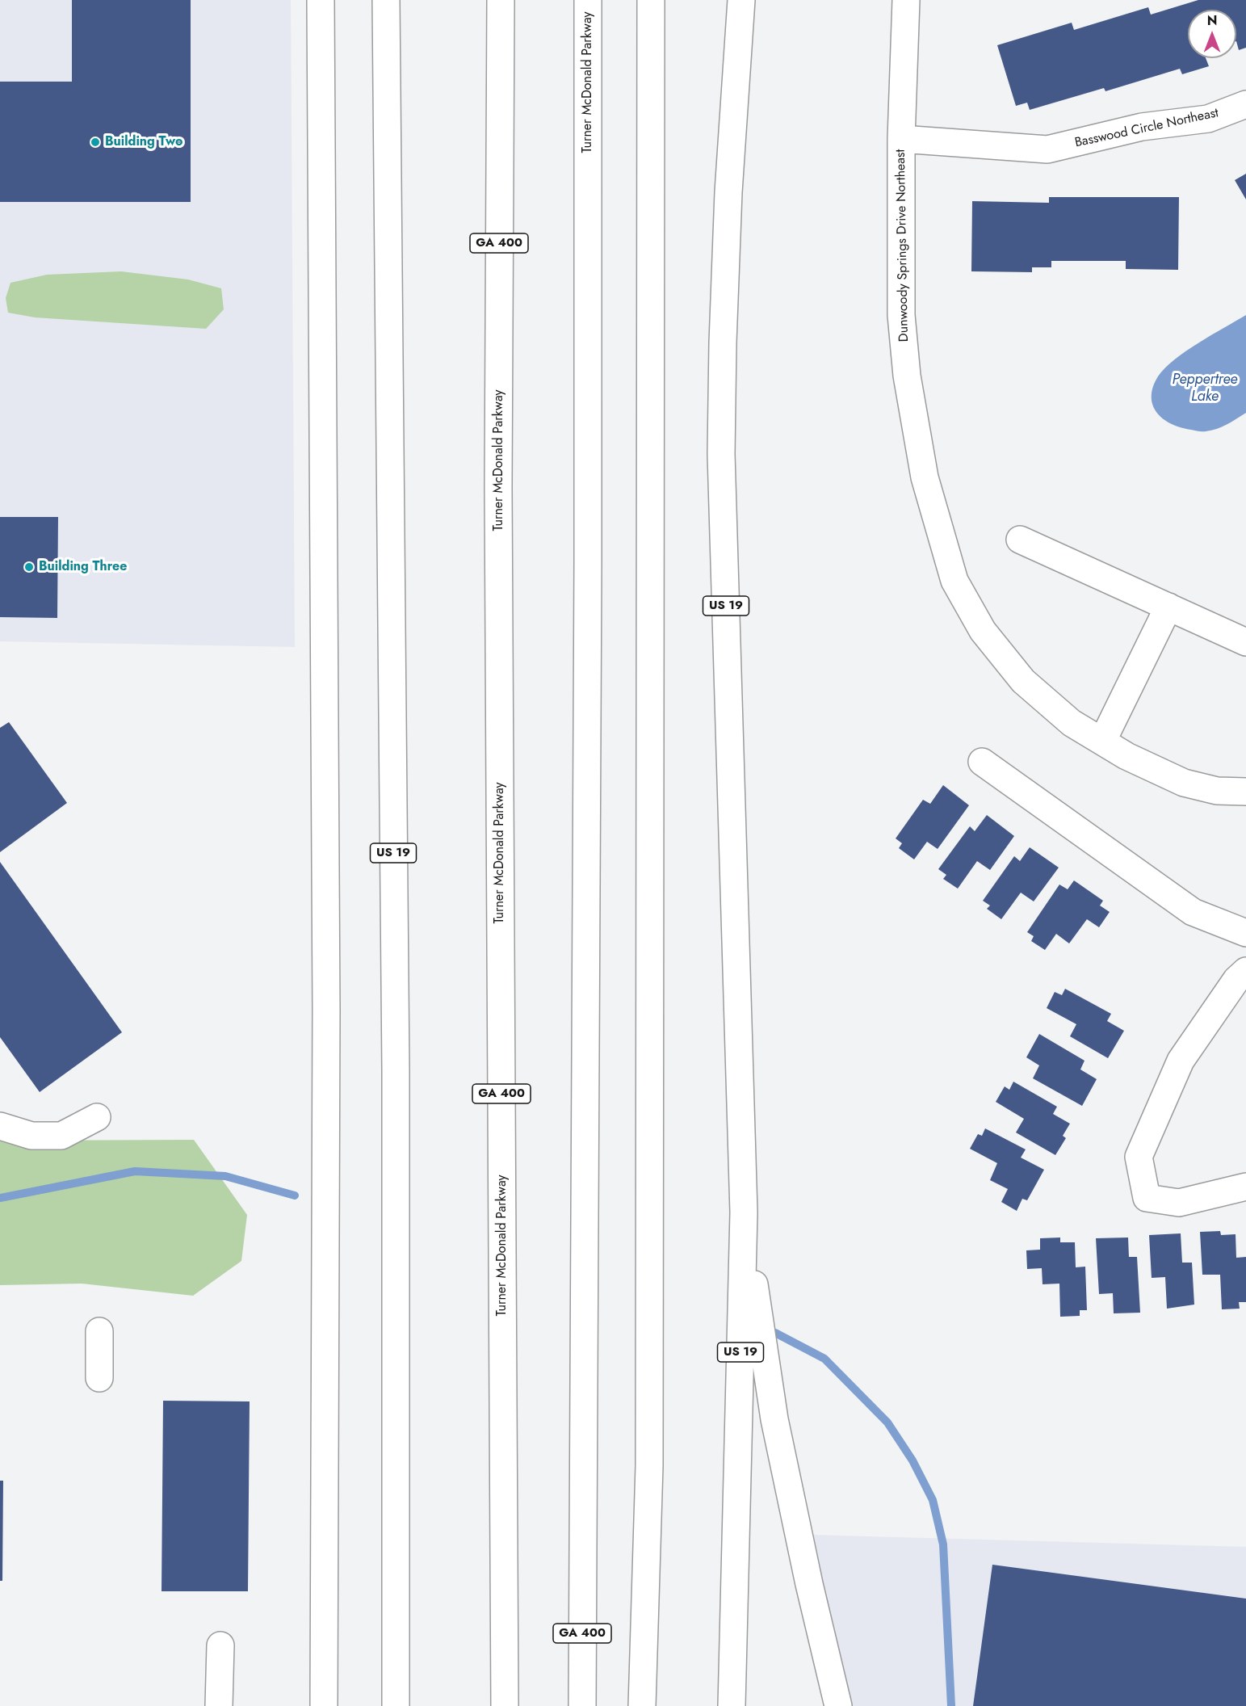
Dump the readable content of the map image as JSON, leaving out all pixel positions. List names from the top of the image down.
{
  "streets": {
    "main road": [
      "Turner McDonald Parkway",
      "Basswood Circle Northeast",
      "GA 400",
      "Dunwoody Springs Drive Northeast",
      "US 19"
    ]
  },
  "crossings": [
    ["Basswood Circle Northeast", "Dunwoody Springs Drive Northeast"]
  ],
  "water": ["Peppertree Lake"],
  "places": ["Building Two", "Building Three"],
  "north": "top"
}
